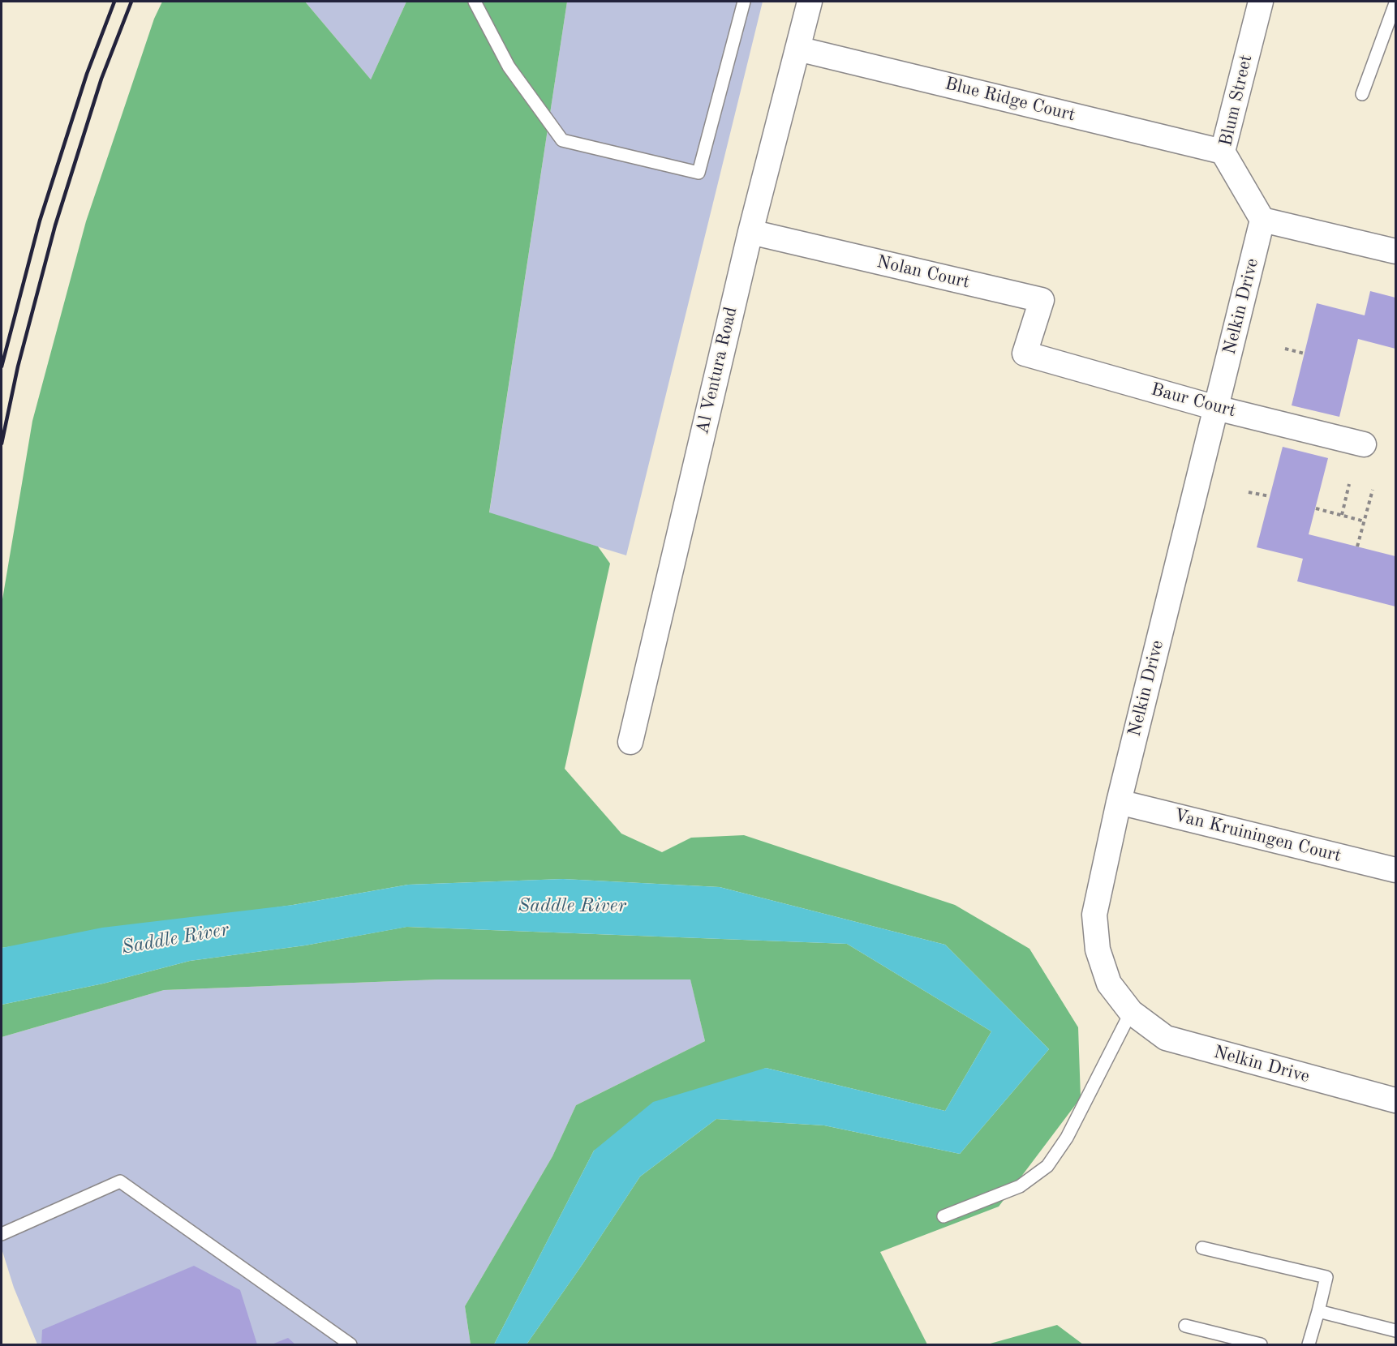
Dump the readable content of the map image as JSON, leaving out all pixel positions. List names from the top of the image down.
{
  "streets": {
    "street": [
      "Blue Ridge Court",
      "Blum Street",
      "Nolan Court",
      "Nelkin Drive",
      "Al Ventura Road",
      "Baur Court",
      "Van Kruiningen Court"
    ]
  },
  "crossings": [
    ["Blue Ridge Court", "Blum Street"],
    ["Blue Ridge Court", "Al Ventura Road"],
    ["Blum Street", "Nelkin Drive"],
    ["Nolan Court", "Al Ventura Road"],
    ["Nolan Court", "Baur Court"],
    ["Nelkin Drive", "Baur Court"],
    ["Nelkin Drive", "Van Kruiningen Court"]
  ],
  "water": ["Saddle River"]
}
